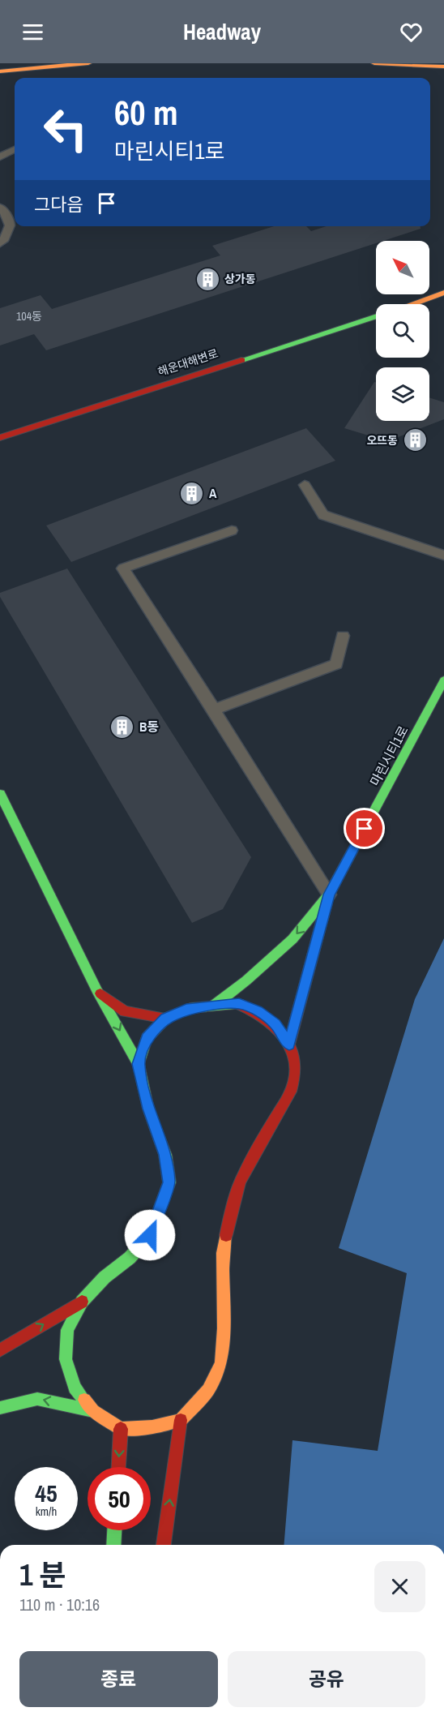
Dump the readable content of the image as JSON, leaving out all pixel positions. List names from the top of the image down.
{
  "streets": {
    "main road": ["해운대해변로", "마린시티1로"]
  },
  "places": {
    "building": [
      "상가동",
      "오뜨동",
      "A",
      "B동"
    ]
  },
  "house_numbers": ["104동"],
  "north": "top left",
  "page": {
    "header": "Headway",
    "turn": ["60 m", "마린시티1로"],
    "then": "그다음",
    "speed": "45 km/h",
    "limit": "50",
    "heading": ["1 분", "110 m · 10:16"],
    "buttons": ["종료", "공유"]
  }
}
